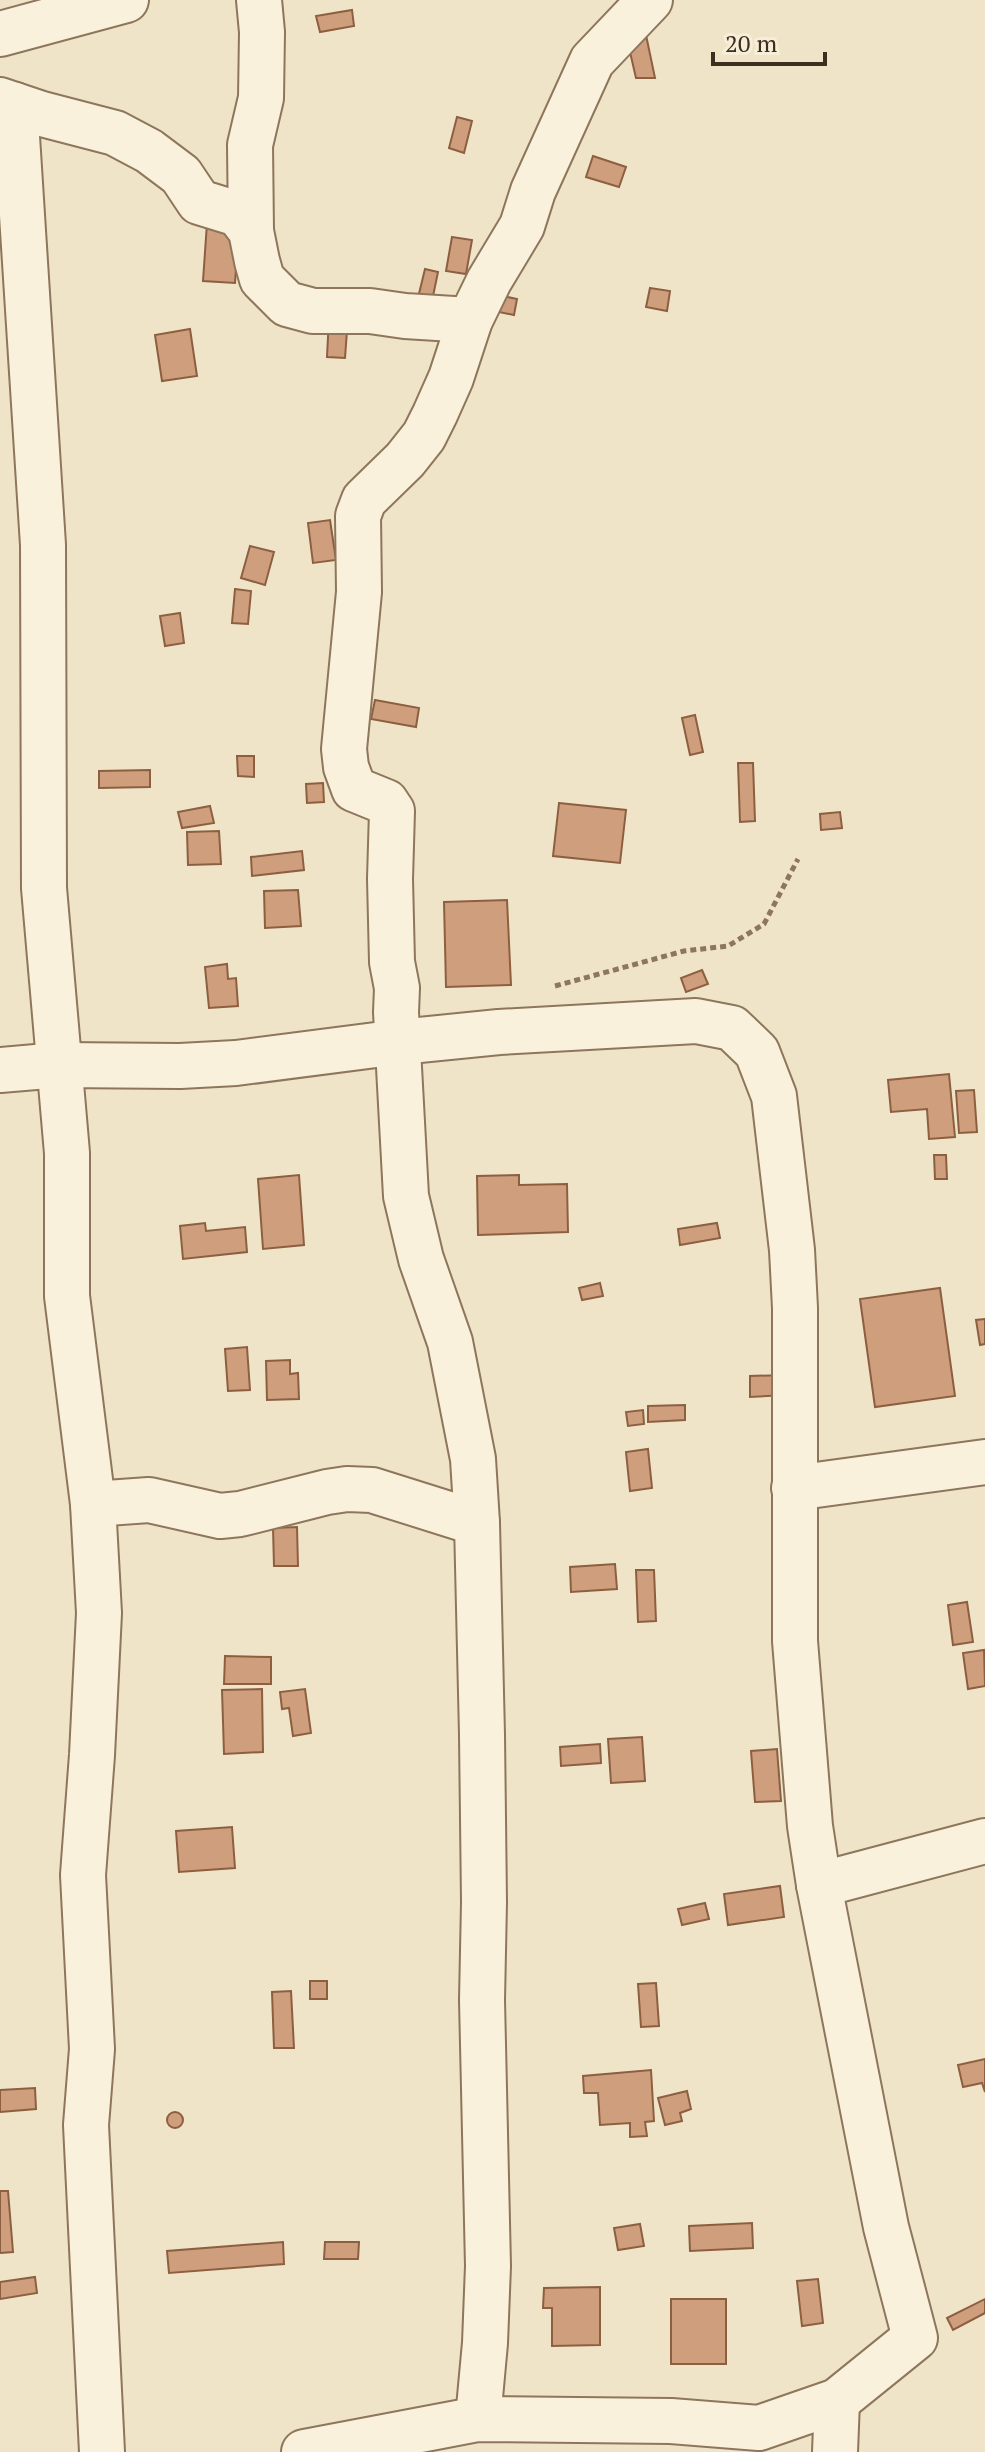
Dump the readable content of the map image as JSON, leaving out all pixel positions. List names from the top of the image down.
{
  "scale_bar": "20 m"
}
